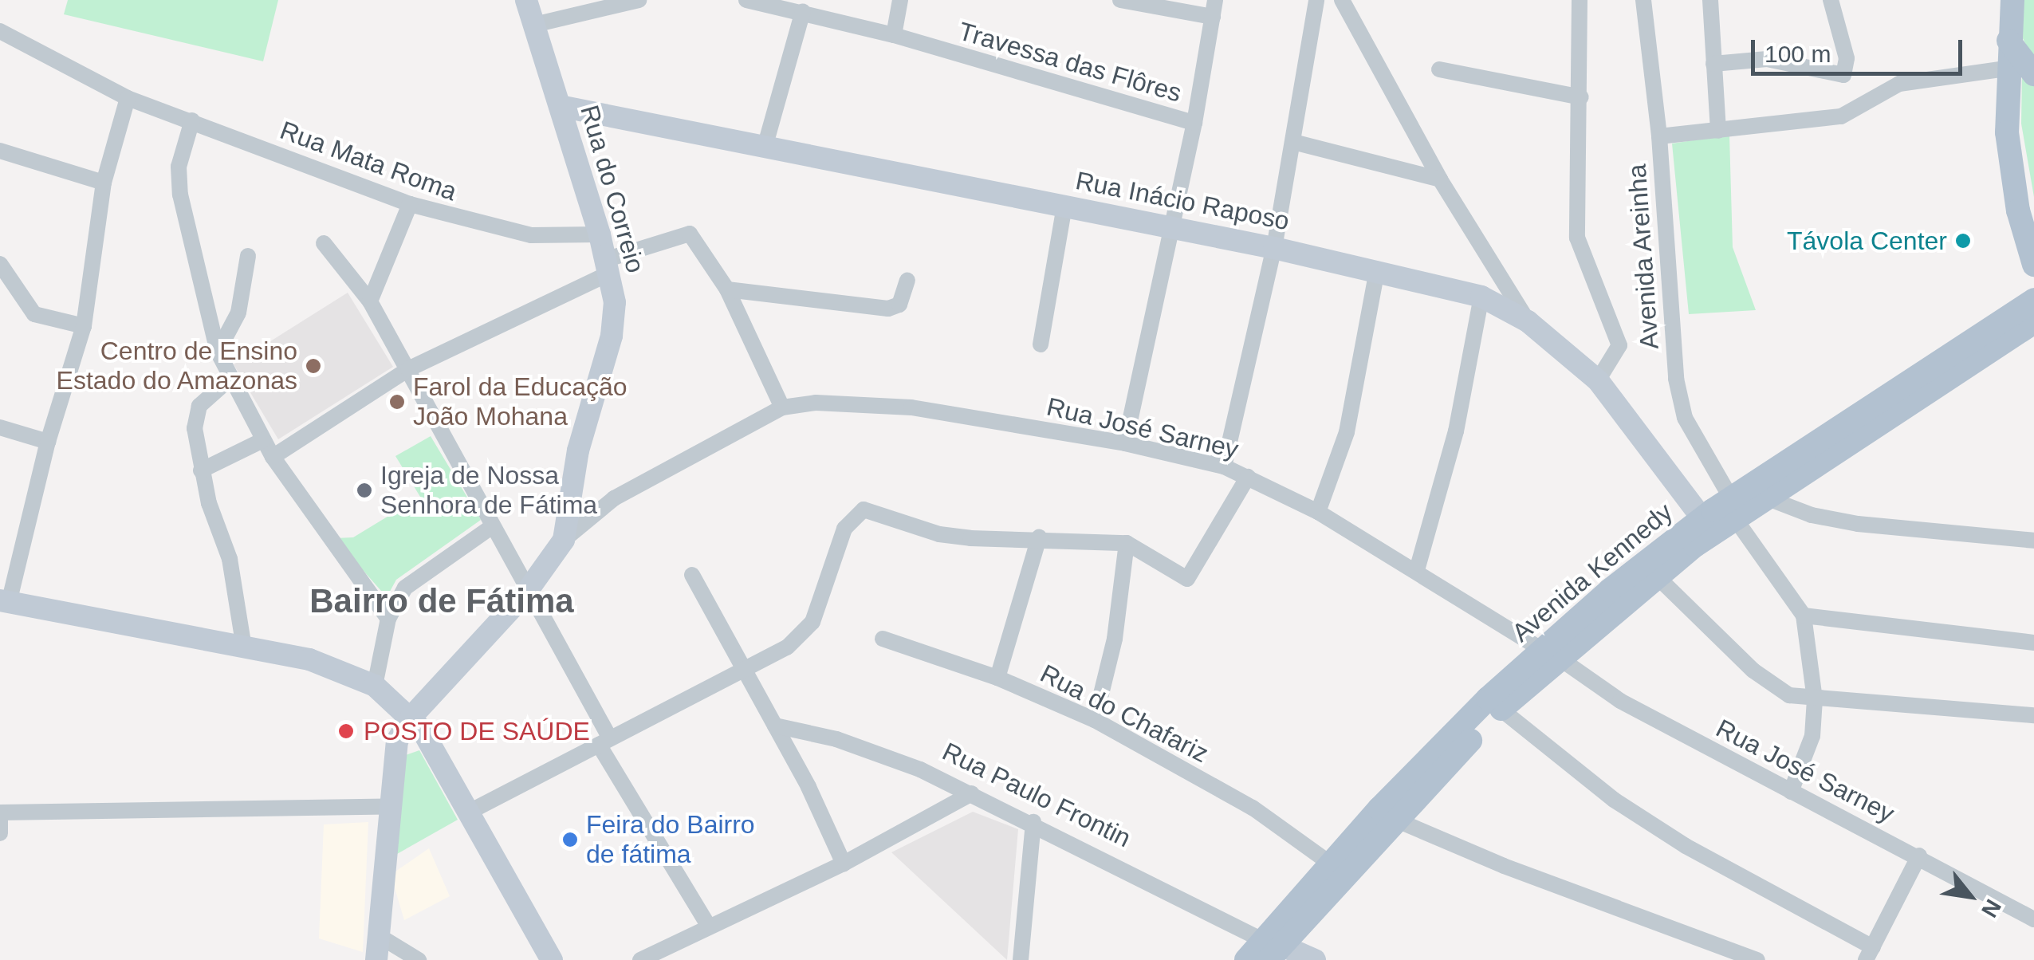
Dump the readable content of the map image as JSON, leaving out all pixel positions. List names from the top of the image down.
{
  "streets": {
    "main road": ["Avenida Kennedy"],
    "street": [
      "Travessa das Flôres",
      "Rua Mata Roma",
      "Rua do Correio",
      "Rua Inácio Raposo",
      "Avenida Areinha",
      "Rua José Sarney",
      "Rua do Chafariz",
      "Rua Paulo Frontin"
    ]
  },
  "crossings": [
    ["Rua Mata Roma", "Rua do Correio"],
    ["Rua do Correio", "Rua Inácio Raposo"],
    ["Rua Inácio Raposo", "Avenida Kennedy"],
    ["Avenida Areinha", "Avenida Kennedy"],
    ["Rua José Sarney", "Avenida Kennedy"],
    ["Avenida Kennedy", "Rua do Chafariz"],
    ["Avenida Kennedy", "Rua Paulo Frontin"]
  ],
  "districts": ["Bairro de Fátima"],
  "places": [
    "Távola Center",
    "Centro de Ensino Estado do Amazonas",
    "Farol da Educação João Mohana",
    "Igreja de Nossa Senhora de Fátima",
    "POSTO DE SAÚDE",
    "Feira do Bairro de fátima"
  ],
  "scale_bar": "100 m",
  "north": "bottom right"
}
